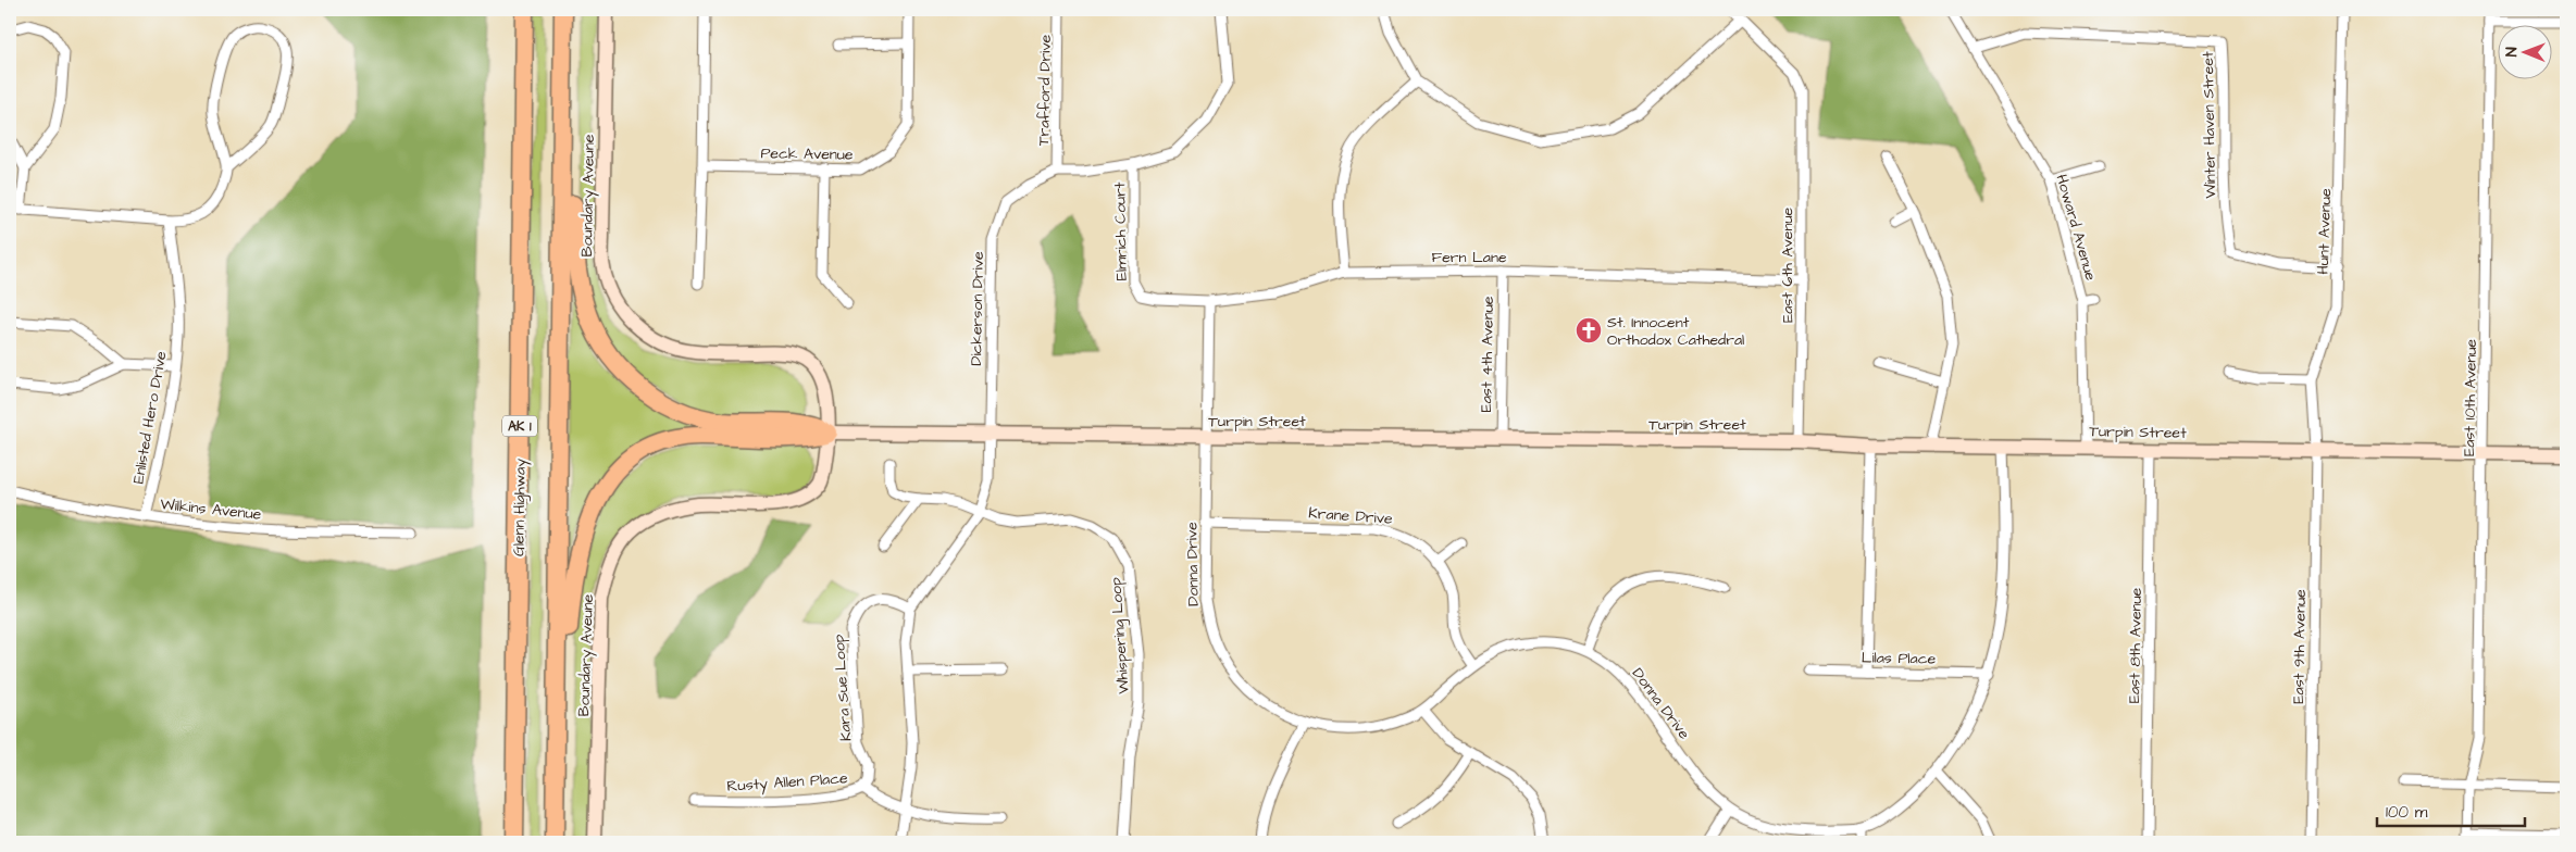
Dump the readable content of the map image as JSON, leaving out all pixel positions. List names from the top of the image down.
{
  "streets": {
    "highway": ["AK 1", "Glenn Highway"],
    "street": [
      "Trafford Drive",
      "Winter Haven Street",
      "Peck Avenue",
      "Boundary Aveune",
      "Howard Avenue",
      "Elmrich Court",
      "Hunt Avenue",
      "Fern Lane",
      "East 6th Avenue",
      "Dickerson Drive",
      "East 4th Avenue",
      "East 10th Avenue",
      "Enlisted Hero Drive",
      "Turpin Street",
      "Wilkins Avenue",
      "Krane Drive",
      "Donna Drive",
      "Whispering Loop",
      "East 8th Avenue",
      "East 9th Avenue",
      "Lilas Place",
      "Kara Sue Loop",
      "Rusty Allen Place"
    ]
  },
  "crossings": [
    ["Trafford Drive", "Dickerson Drive"],
    ["Winter Haven Street", "Howard Avenue"],
    ["Winter Haven Street", "Hunt Avenue"],
    ["Boundary Aveune", "Turpin Street"],
    ["Howard Avenue", "Turpin Street"],
    ["Elmrich Court", "Fern Lane"],
    ["Elmrich Court", "Dickerson Drive"],
    ["Hunt Avenue", "Turpin Street"],
    ["Hunt Avenue", "East 9th Avenue"],
    ["Fern Lane", "East 6th Avenue"],
    ["Fern Lane", "East 4th Avenue"],
    ["Fern Lane", "Donna Drive"],
    ["East 6th Avenue", "Turpin Street"],
    ["Dickerson Drive", "Turpin Street"],
    ["Dickerson Drive", "Whispering Loop"],
    ["Dickerson Drive", "Kara Sue Loop"],
    ["East 4th Avenue", "Turpin Street"],
    ["East 10th Avenue", "Turpin Street"],
    ["Enlisted Hero Drive", "Wilkins Avenue"],
    ["Turpin Street", "Donna Drive"],
    ["Turpin Street", "East 8th Avenue"],
    ["Turpin Street", "East 9th Avenue"],
    ["Krane Drive", "Donna Drive"],
    ["Donna Drive", "Lilas Place"],
    ["Kara Sue Loop", "Rusty Allen Place"]
  ],
  "places": {
    "church": ["St. Innocent Orthodox Cathedral"]
  },
  "scale_bar": "100 m",
  "north": "left"
}
